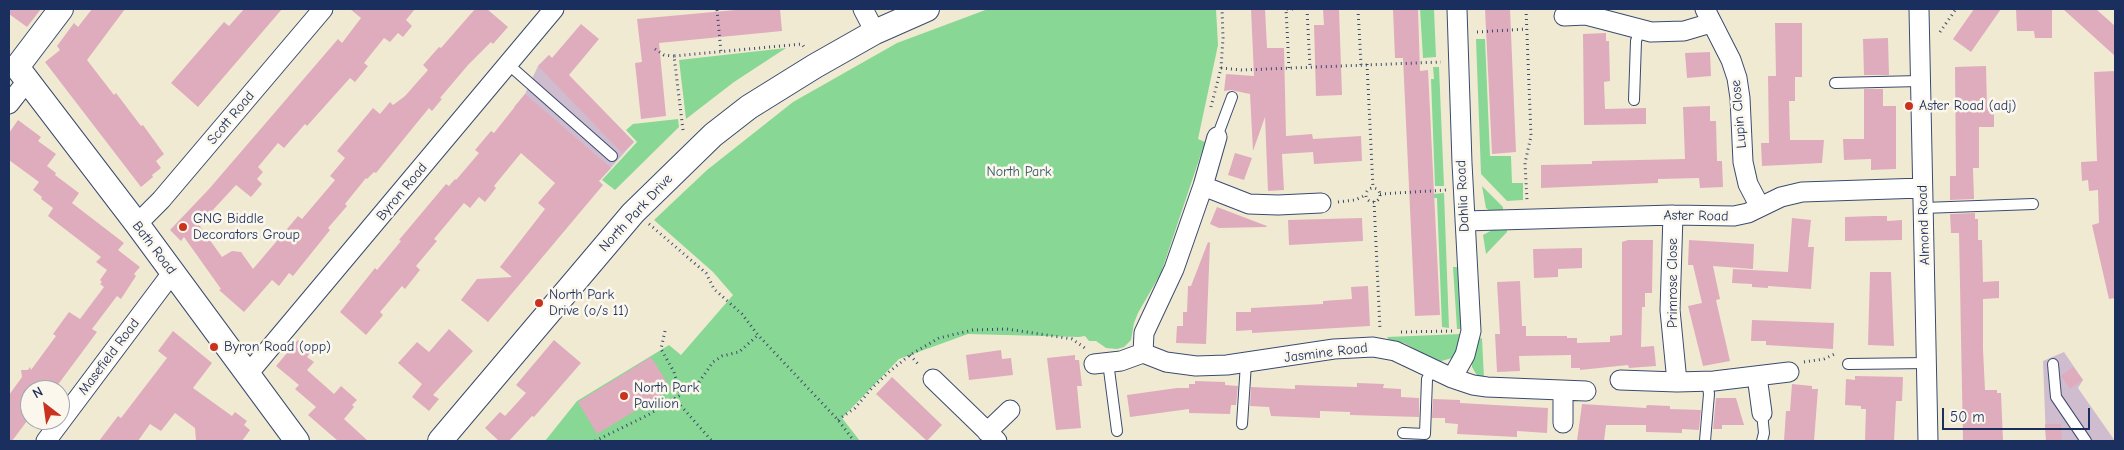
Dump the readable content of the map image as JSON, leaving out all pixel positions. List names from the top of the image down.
{
  "streets": {
    "street": [
      "Lupin Close",
      "Scott Road",
      "Byron Road",
      "Dahlia Road",
      "North Park Drive",
      "Aster Road",
      "Almond Road",
      "Bath Road",
      "Primrose Close",
      "Jasmine Road",
      "Masefield Road"
    ]
  },
  "crossings": [
    ["Lupin Close", "Aster Road"],
    ["Scott Road", "Bath Road"],
    ["Byron Road", "Bath Road"],
    ["Dahlia Road", "Aster Road"],
    ["Dahlia Road", "Jasmine Road"],
    ["Aster Road", "Almond Road"],
    ["Aster Road", "Primrose Close"],
    ["Bath Road", "Masefield Road"]
  ],
  "parks": ["North Park"],
  "places": [
    "Aster Road (adj)",
    "GNG Biddle Decorators Group",
    "North Park Drive (o/s 11)",
    "Byron Road (opp)",
    "North Park Pavilion"
  ],
  "scale_bar": "50 m",
  "north": "top left"
}
